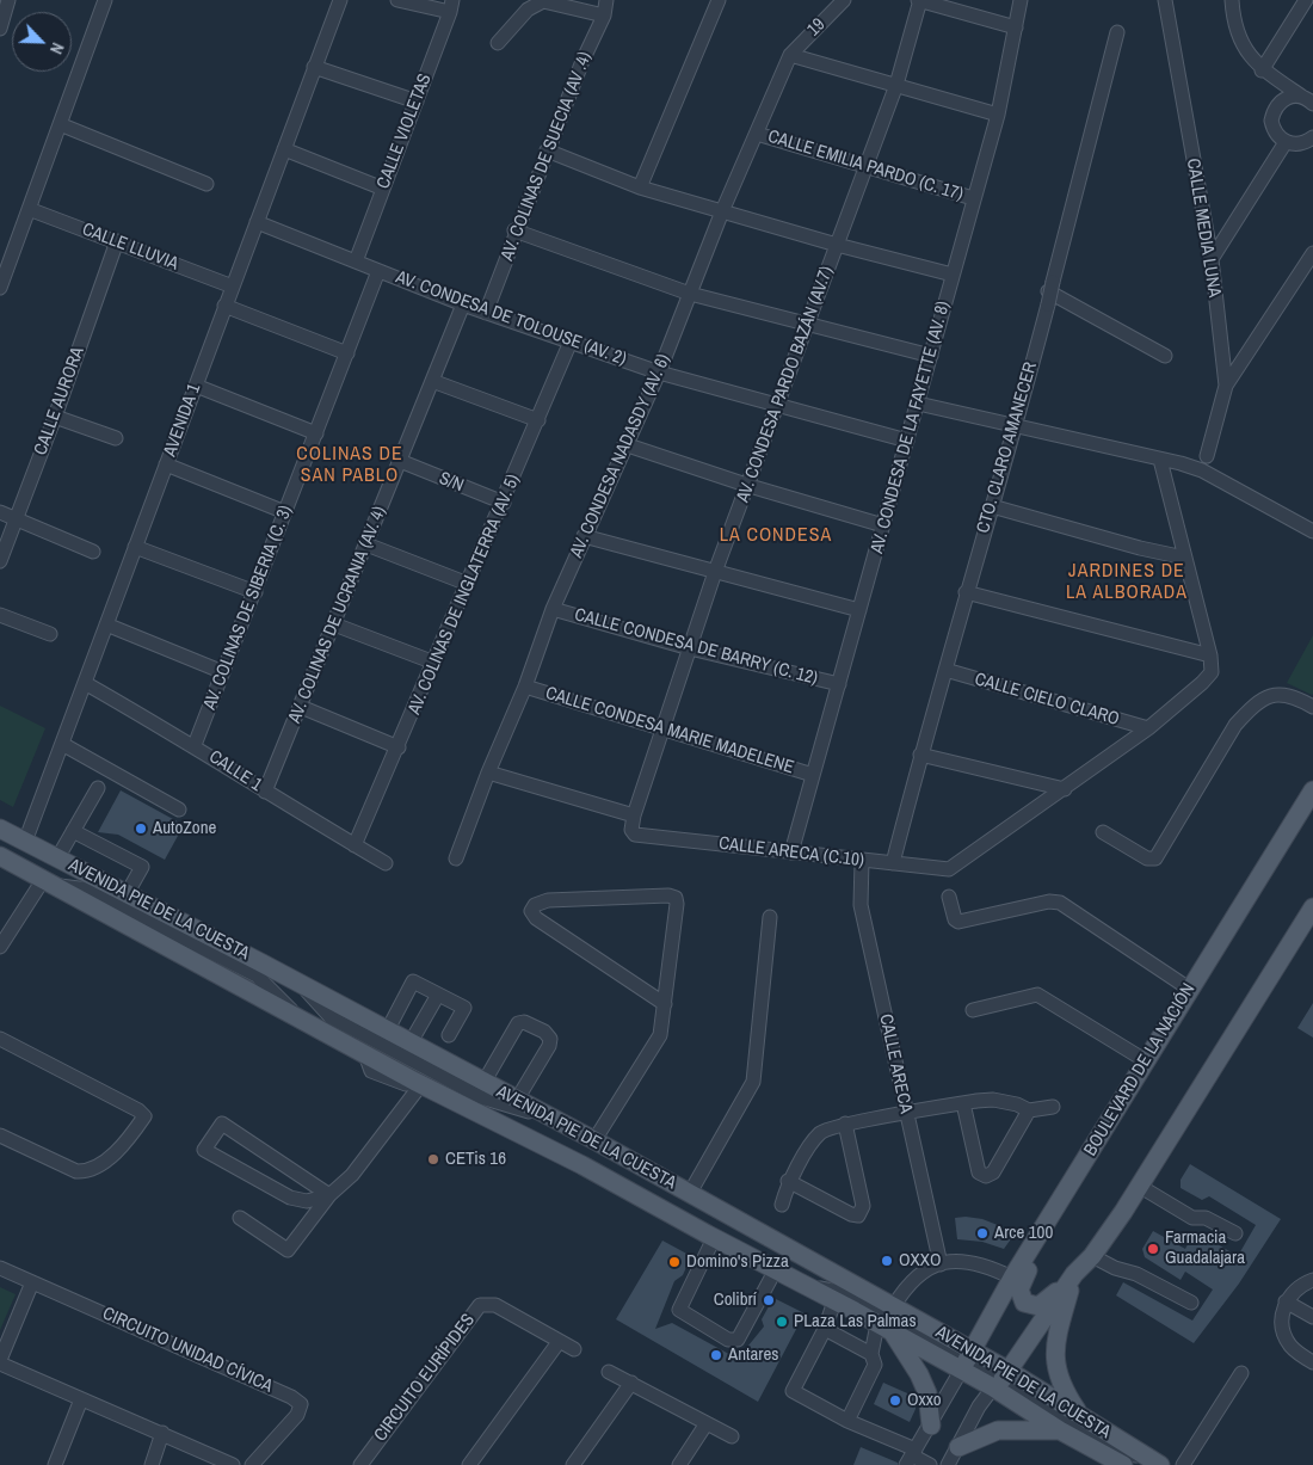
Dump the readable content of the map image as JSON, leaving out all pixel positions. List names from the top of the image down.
{
  "streets": {
    "main road": ["AVENIDA PIE DE LA CUESTA", "BOULEVARD DE LA NACIÓN"],
    "street": [
      "19",
      "CALLE VIOLETAS",
      "AV. COLINAS DE SUECIA (AV .4)",
      "CALLE EMILIA PARDO (C. 17)",
      "CALLE MEDIA LUNA",
      "CALLE LLUVIA",
      "AV. CONDESA DE TOLOUSE (AV. 2)",
      "AV. CONDESA PARDO BAZÁN (AV.7)",
      "CALLE AURORA",
      "AVENIDA 1",
      "AV. CONDESA DE LA FAYETTE (AV. 8)",
      "CTO. CLARO AMANECER",
      "AV. CONDESA NADASDY (AV. 6)",
      "S/N",
      "AV. COLINAS DE INGLATERRA (AV. 5)",
      "AV. COLINAS DE SIBERIA (C. 3)",
      "AV. COLINAS DE UCRANIA (AV. 4)",
      "CALLE CONDESA DE BARRY (C. 12)",
      "CALLE CIELO CLARO",
      "CALLE CONDESA MARIE MADELENE",
      "CALLE 1",
      "CALLE ARECA (C.10)",
      "CALLE ARECA",
      "CIRCUITO UNIDAD CÍVICA",
      "CIRCUITO EURÍPIDES"
    ]
  },
  "crossings": [
    ["19", "AV. CONDESA NADASDY (AV. 6)"],
    ["CALLE VIOLETAS", "AV. CONDESA DE TOLOUSE (AV. 2)"],
    ["AV. COLINAS DE SUECIA (AV .4)", "AV. CONDESA DE TOLOUSE (AV. 2)"],
    ["CALLE EMILIA PARDO (C. 17)", "AV. CONDESA PARDO BAZÁN (AV.7)"],
    ["CALLE EMILIA PARDO (C. 17)", "AV. CONDESA DE LA FAYETTE (AV. 8)"],
    ["CALLE EMILIA PARDO (C. 17)", "AV. CONDESA NADASDY (AV. 6)"],
    ["CALLE LLUVIA", "CALLE AURORA"],
    ["CALLE LLUVIA", "AVENIDA 1"],
    ["AV. CONDESA DE TOLOUSE (AV. 2)", "AV. CONDESA PARDO BAZÁN (AV.7)"],
    ["AV. CONDESA DE TOLOUSE (AV. 2)", "AVENIDA 1"],
    ["AV. CONDESA DE TOLOUSE (AV. 2)", "AV. CONDESA DE LA FAYETTE (AV. 8)"],
    ["AV. CONDESA DE TOLOUSE (AV. 2)", "AV. CONDESA NADASDY (AV. 6)"],
    ["AV. CONDESA DE TOLOUSE (AV. 2)", "AV. COLINAS DE INGLATERRA (AV. 5)"],
    ["AV. CONDESA DE TOLOUSE (AV. 2)", "AV. COLINAS DE SIBERIA (C. 3)"],
    ["AV. CONDESA DE TOLOUSE (AV. 2)", "AV. COLINAS DE UCRANIA (AV. 4)"],
    ["AV. CONDESA PARDO BAZÁN (AV.7)", "CALLE CONDESA DE BARRY (C. 12)"],
    ["AV. CONDESA PARDO BAZÁN (AV.7)", "CALLE CONDESA MARIE MADELENE"],
    ["AV. CONDESA PARDO BAZÁN (AV.7)", "CALLE ARECA (C.10)"],
    ["AVENIDA 1", "CALLE 1"],
    ["AVENIDA 1", "AVENIDA PIE DE LA CUESTA"],
    ["AV. CONDESA DE LA FAYETTE (AV. 8)", "CALLE CONDESA DE BARRY (C. 12)"],
    ["AV. CONDESA DE LA FAYETTE (AV. 8)", "CALLE CONDESA MARIE MADELENE"],
    ["AV. CONDESA DE LA FAYETTE (AV. 8)", "CALLE ARECA (C.10)"],
    ["CTO. CLARO AMANECER", "CALLE CIELO CLARO"],
    ["CTO. CLARO AMANECER", "CALLE ARECA (C.10)"],
    ["AV. CONDESA NADASDY (AV. 6)", "CALLE CONDESA DE BARRY (C. 12)"],
    ["AV. CONDESA NADASDY (AV. 6)", "CALLE CONDESA MARIE MADELENE"],
    ["S/N", "AV. COLINAS DE INGLATERRA (AV. 5)"],
    ["S/N", "AV. COLINAS DE UCRANIA (AV. 4)"],
    ["AV. COLINAS DE INGLATERRA (AV. 5)", "CALLE 1"],
    ["AV. COLINAS DE SIBERIA (C. 3)", "CALLE 1"],
    ["AV. COLINAS DE UCRANIA (AV. 4)", "CALLE 1"],
    ["CALLE ARECA (C.10)", "CALLE ARECA"],
    ["AVENIDA PIE DE LA CUESTA", "BOULEVARD DE LA NACIÓN"]
  ],
  "districts": ["COLINAS DE SAN PABLO", "LA CONDESA", "JARDINES DE LA ALBORADA"],
  "places": [
    "AutoZone",
    "CETis 16",
    "Arce 100",
    "Farmacia Guadalajara",
    "OXXO",
    "Domino's Pizza",
    "Colibrí",
    "PLaza Las Palmas",
    "Antares",
    "Oxxo"
  ],
  "north": "bottom right"
}
